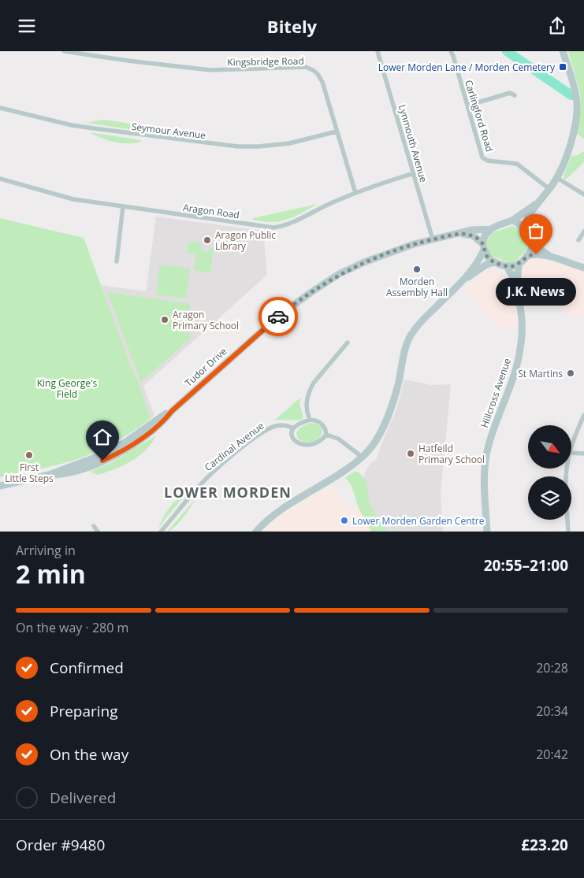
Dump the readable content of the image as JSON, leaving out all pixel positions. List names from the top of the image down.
{
  "streets": {
    "street": [
      "Kingsbridge Road",
      "Carlingford Road",
      "Seymour Avenue",
      "Lynmouth Avenue",
      "Aragon Road",
      "Tudor Drive",
      "Hillcross Avenue",
      "Cardinal Avenue"
    ]
  },
  "crossings": [
    ["Kingsbridge Road", "Seymour Avenue"],
    ["Kingsbridge Road", "Aragon Road"],
    ["Lynmouth Avenue", "Aragon Road"],
    ["Lynmouth Avenue", "Tudor Drive"],
    ["Tudor Drive", "Hillcross Avenue"]
  ],
  "districts": ["LOWER MORDEN"],
  "parks": ["King George's Field"],
  "places": {
    "transit": ["Lower Morden Lane / Morden Cemetery"],
    "other": [
      "Aragon Public Library",
      "J.K. News",
      "Morden Assembly Hall",
      "Aragon Primary School",
      "St Martins",
      "Hatfeild Primary School",
      "First Little Steps",
      "Lower Morden Garden Centre"
    ]
  },
  "north": "bottom right",
  "page": {
    "header": "Bitely",
    "bubble": "J.K. News",
    "heading": ["2 min", "Arriving in", "20:55–21:00"],
    "panel": ["Order #9480", "£23.20"],
    "bar": "On the way · 280 m",
    "list": [
      ["Confirmed", "20:28"],
      ["Preparing", "20:34"],
      ["On the way", "20:42"],
      "Delivered"
    ]
  }
}
